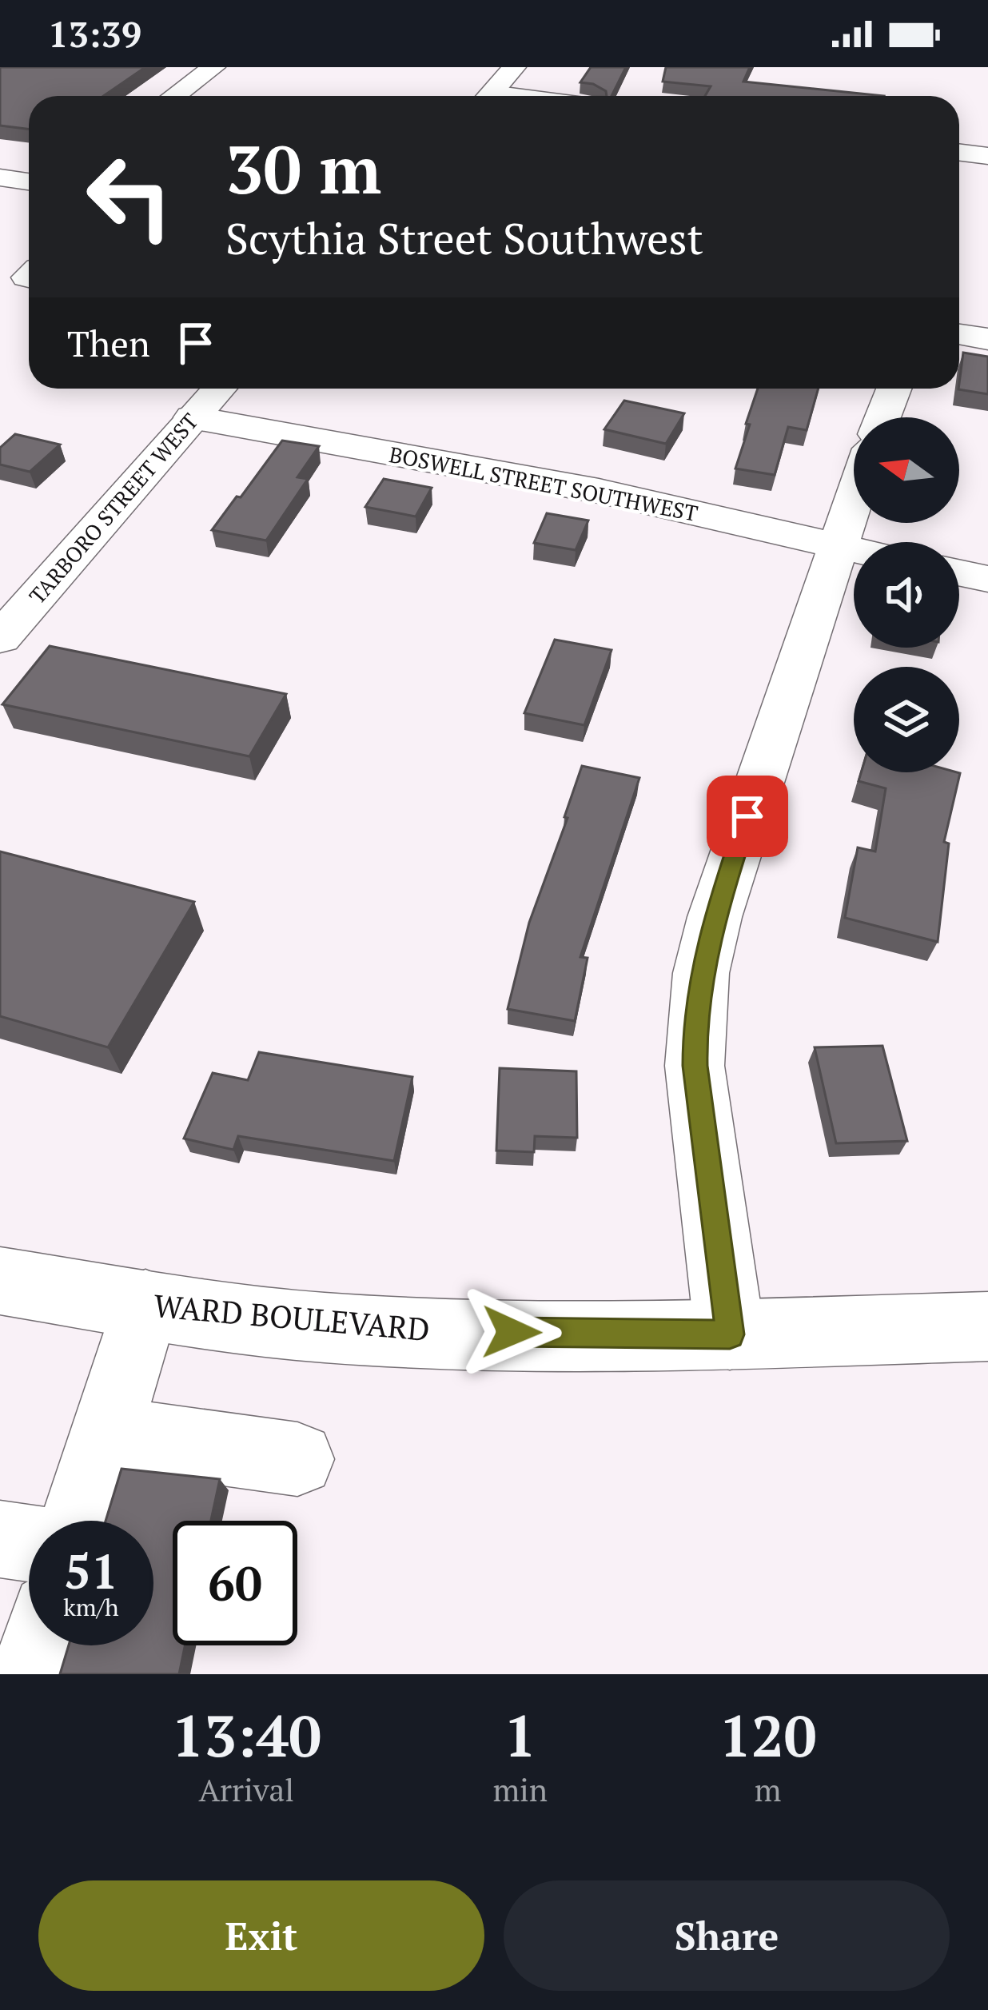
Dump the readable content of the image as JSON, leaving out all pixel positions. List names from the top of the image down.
{
  "streets": {
    "street": ["BOSWELL STREET SOUTHWEST", "TARBORO STREET WEST", "WARD BOULEVARD"]
  },
  "crossings": [
    ["BOSWELL STREET SOUTHWEST", "TARBORO STREET WEST"]
  ],
  "north": "left",
  "page": {
    "status": "13:39",
    "turn": ["30 m", "Scythia Street Southwest"],
    "then": "Then",
    "speed": "51 km/h",
    "limit": "60",
    "eta": [
      "13:40",
      "Arrival",
      "1",
      "min",
      "120",
      "m"
    ],
    "buttons": ["Exit", "Share"]
  }
}
